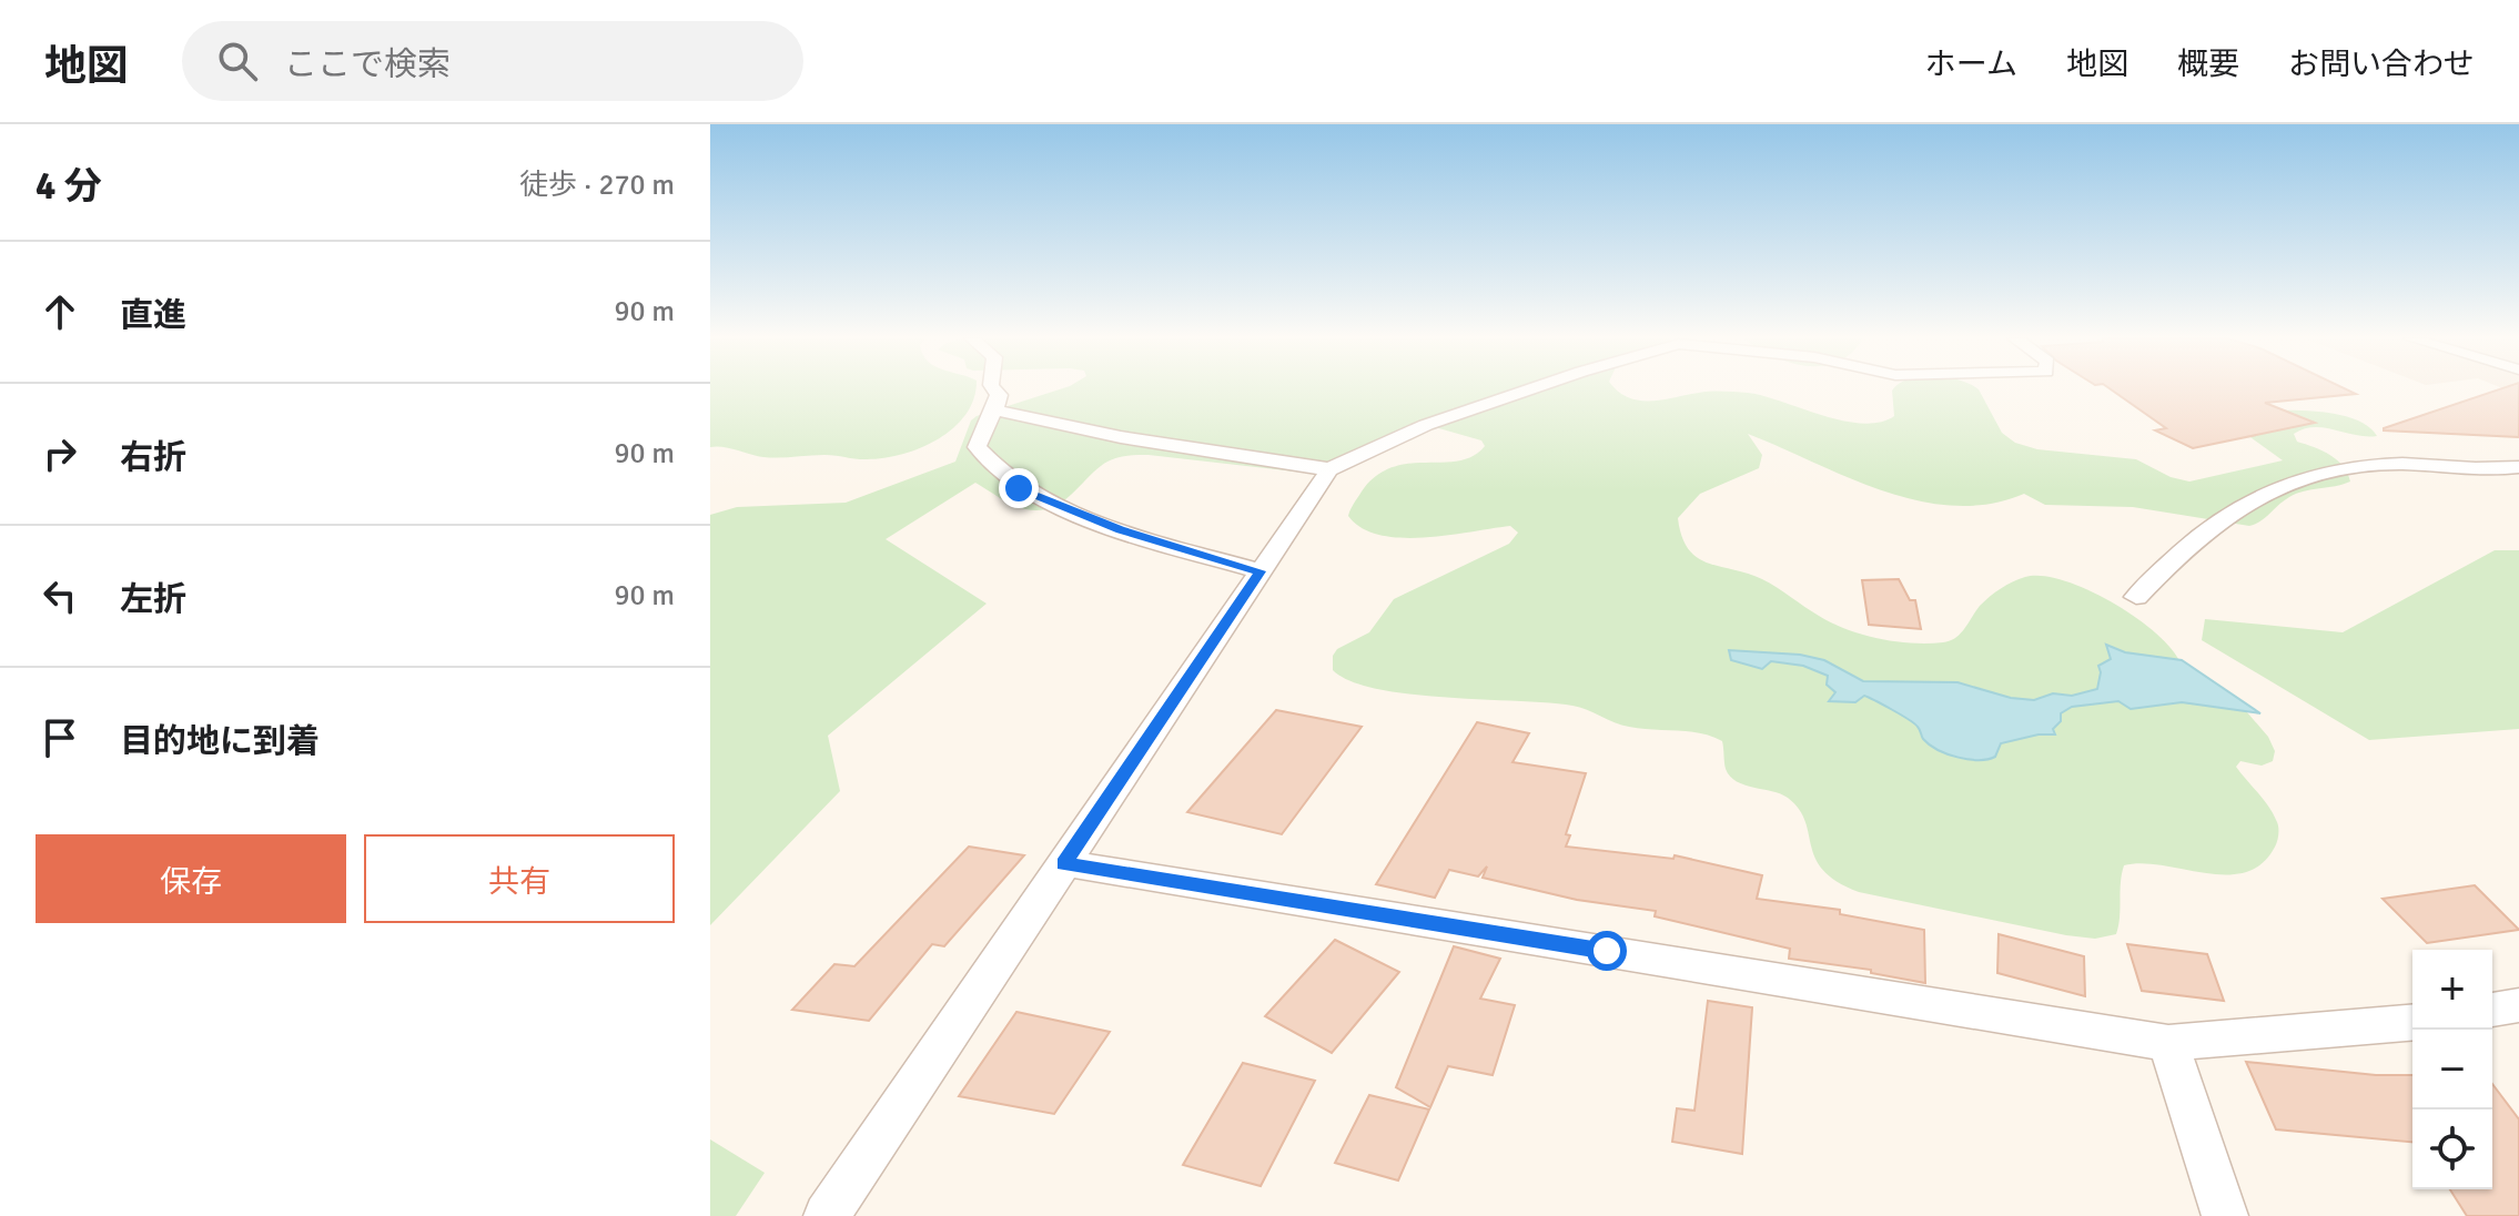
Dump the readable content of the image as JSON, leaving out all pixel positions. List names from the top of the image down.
{
  "page": {
    "header": "地図",
    "search": "ここで検索",
    "nav": [
      "ホーム",
      "地図",
      "概要",
      "お問い合わせ"
    ],
    "heading": ["4 分", "徒歩 · 270 m"],
    "list": [
      ["直進", "90 m"],
      ["右折", "90 m"],
      ["左折", "90 m"],
      "目的地に到着"
    ],
    "buttons": ["保存", "共有"],
    "map_buttons": ["+", "−"]
  }
}
